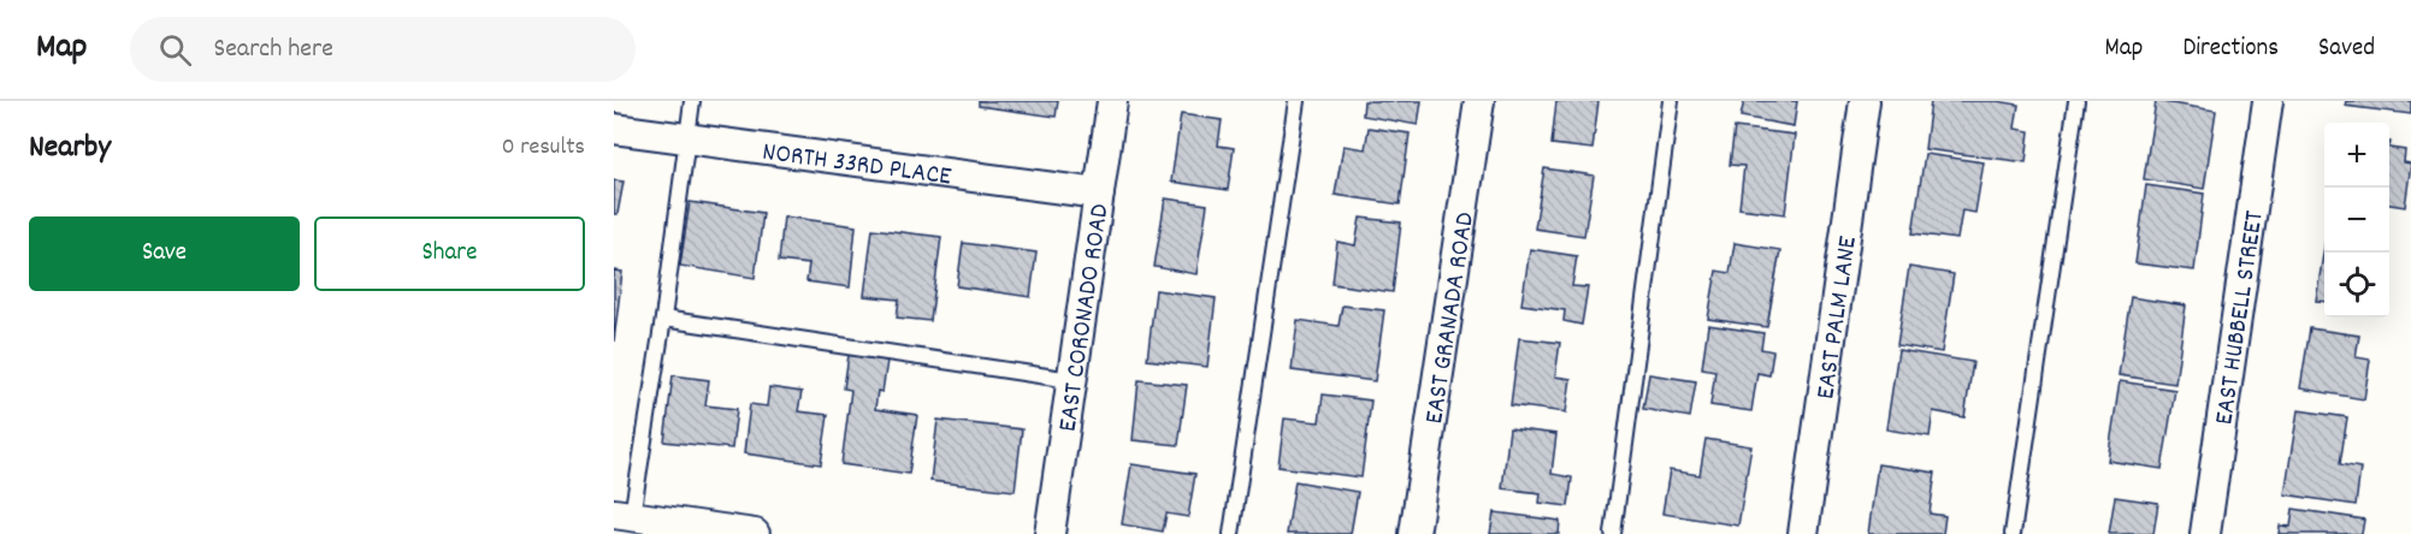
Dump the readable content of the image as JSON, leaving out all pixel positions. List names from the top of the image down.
{
  "streets": {
    "street": [
      "NORTH 33RD PLACE",
      "EAST CORONADO ROAD",
      "EAST GRANADA ROAD",
      "EAST PALM LANE",
      "EAST HUBBELL STREET"
    ]
  },
  "crossings": [
    ["NORTH 33RD PLACE", "EAST CORONADO ROAD"]
  ],
  "page": {
    "header": "Map",
    "search": "Search here",
    "nav": ["Map", "Directions", "Saved"],
    "heading": ["Nearby", "0 results"],
    "map_buttons": ["+", "−"],
    "buttons": ["Save", "Share"]
  }
}
